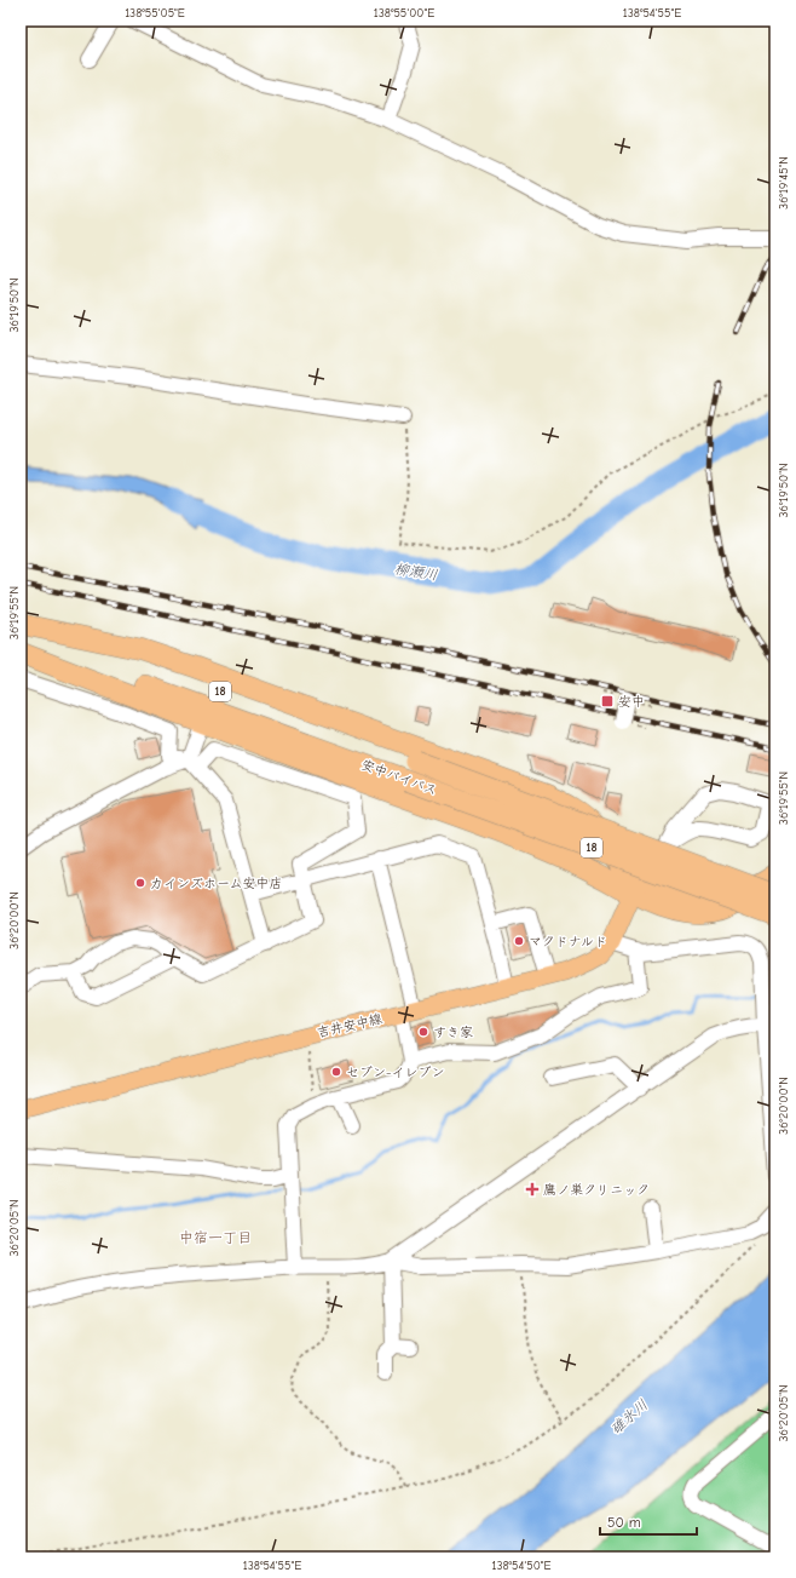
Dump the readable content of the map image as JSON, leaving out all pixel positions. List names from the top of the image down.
{
  "streets": {
    "highway": ["18", "安中バイパス"],
    "main road": ["吉井安中線"]
  },
  "districts": ["中宿一丁目"],
  "water": ["柳瀬川", "碓氷川"],
  "places": {
    "transit": ["安中"],
    "other": [
      "カインズホーム安中店",
      "マクドナルド",
      "すき家",
      "セブン-イレブン"
    ],
    "health": ["鷹ノ巣クリニック"]
  },
  "scale_bar": "50 m",
  "coordinates": [
    "138°55'05\"E",
    "138°55'00\"E",
    "138°54'55\"E",
    "36°19'45\"N",
    "36°19'50\"N",
    "36°19'55\"N",
    "36°20'00\"N",
    "36°20'05\"N",
    "138°54'50\"E"
  ]
}
